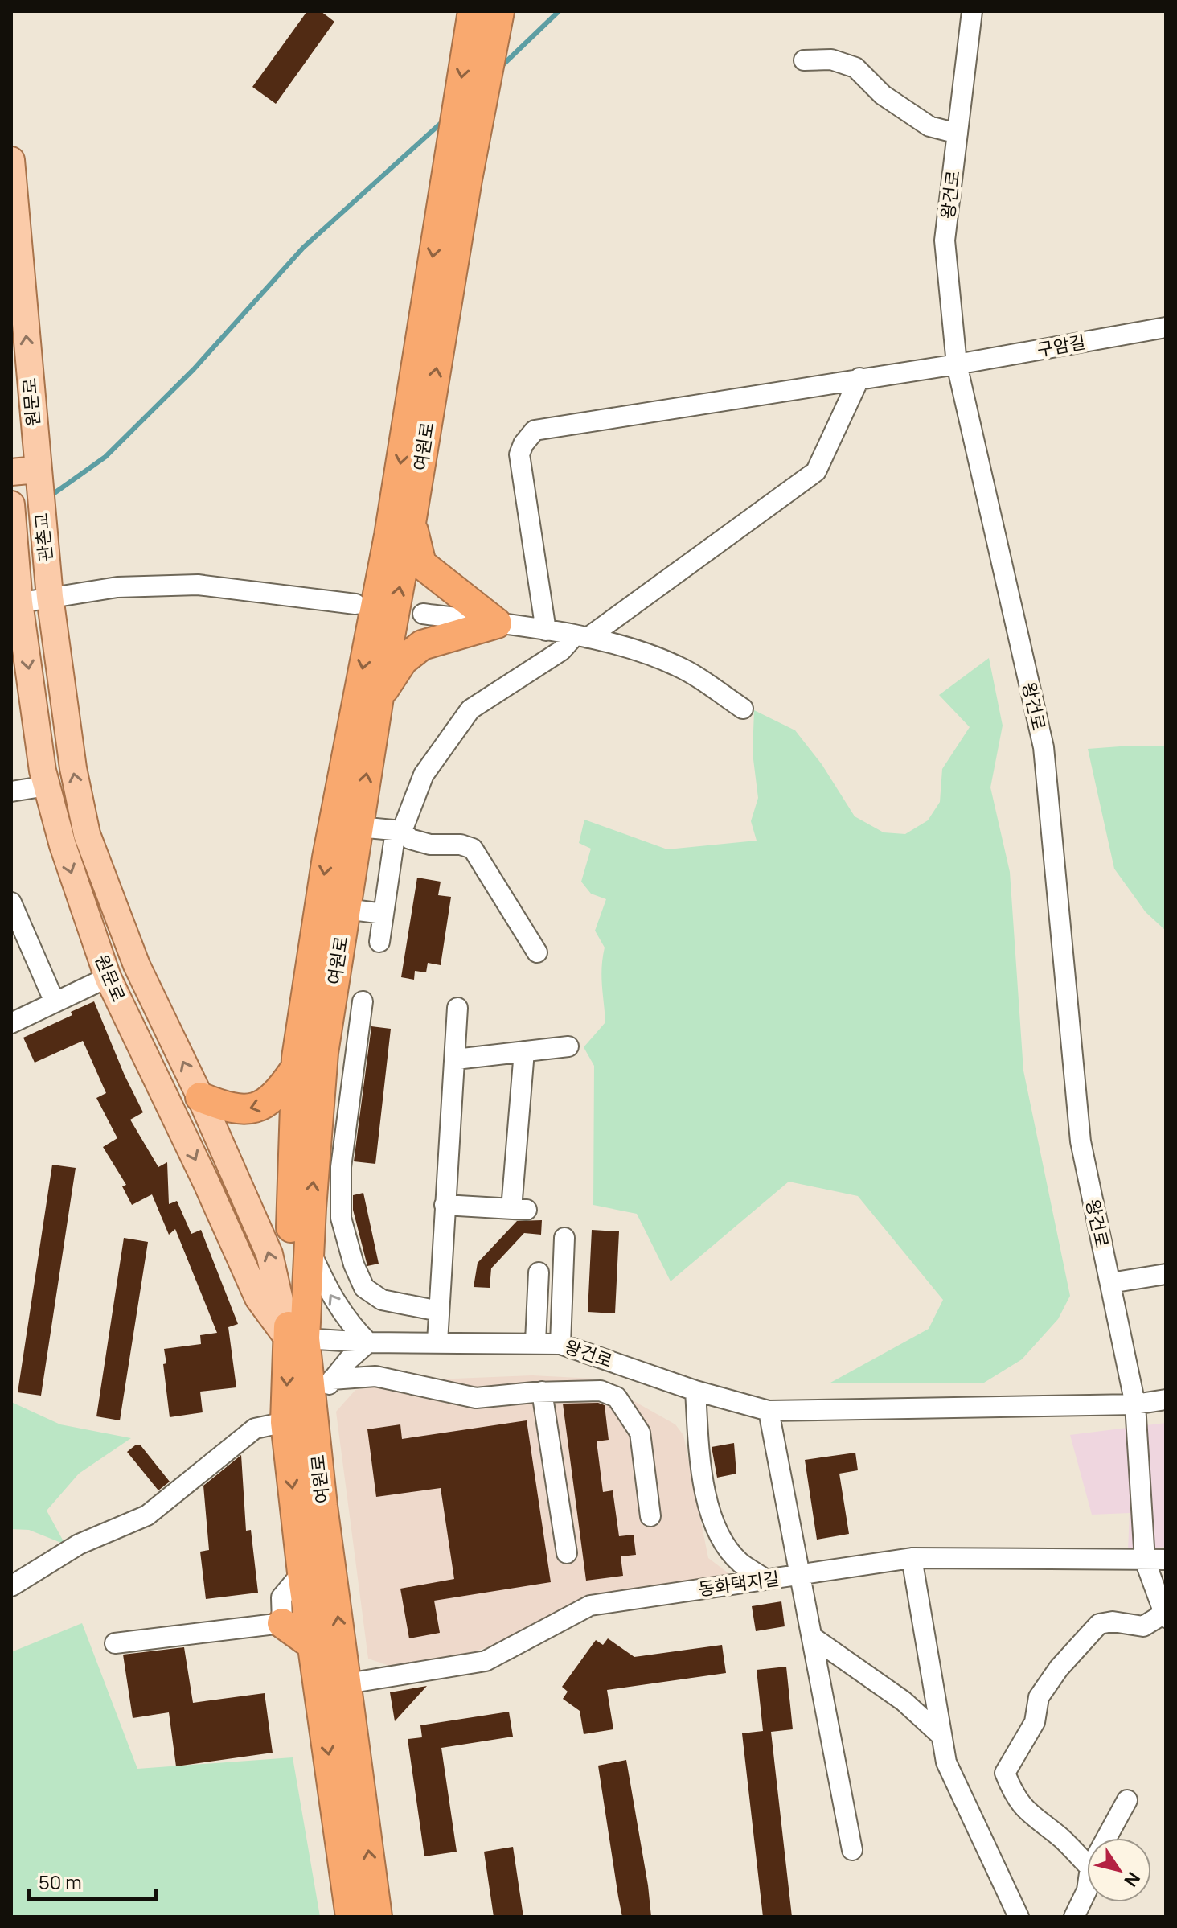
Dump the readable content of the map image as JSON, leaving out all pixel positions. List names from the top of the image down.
{
  "streets": {
    "highway": ["여원로"],
    "main road": ["원문로", "관촌교"],
    "street": ["왕건로", "구암길", "동화택지길"]
  },
  "crossings": [
    ["왕건로", "구암길"],
    ["왕건로", "원문로"],
    ["왕건로", "여원로"],
    ["원문로", "여원로"],
    ["원문로", "관촌교"],
    ["여원로", "동화택지길"]
  ],
  "scale_bar": "50 m",
  "north": "bottom right"
}
